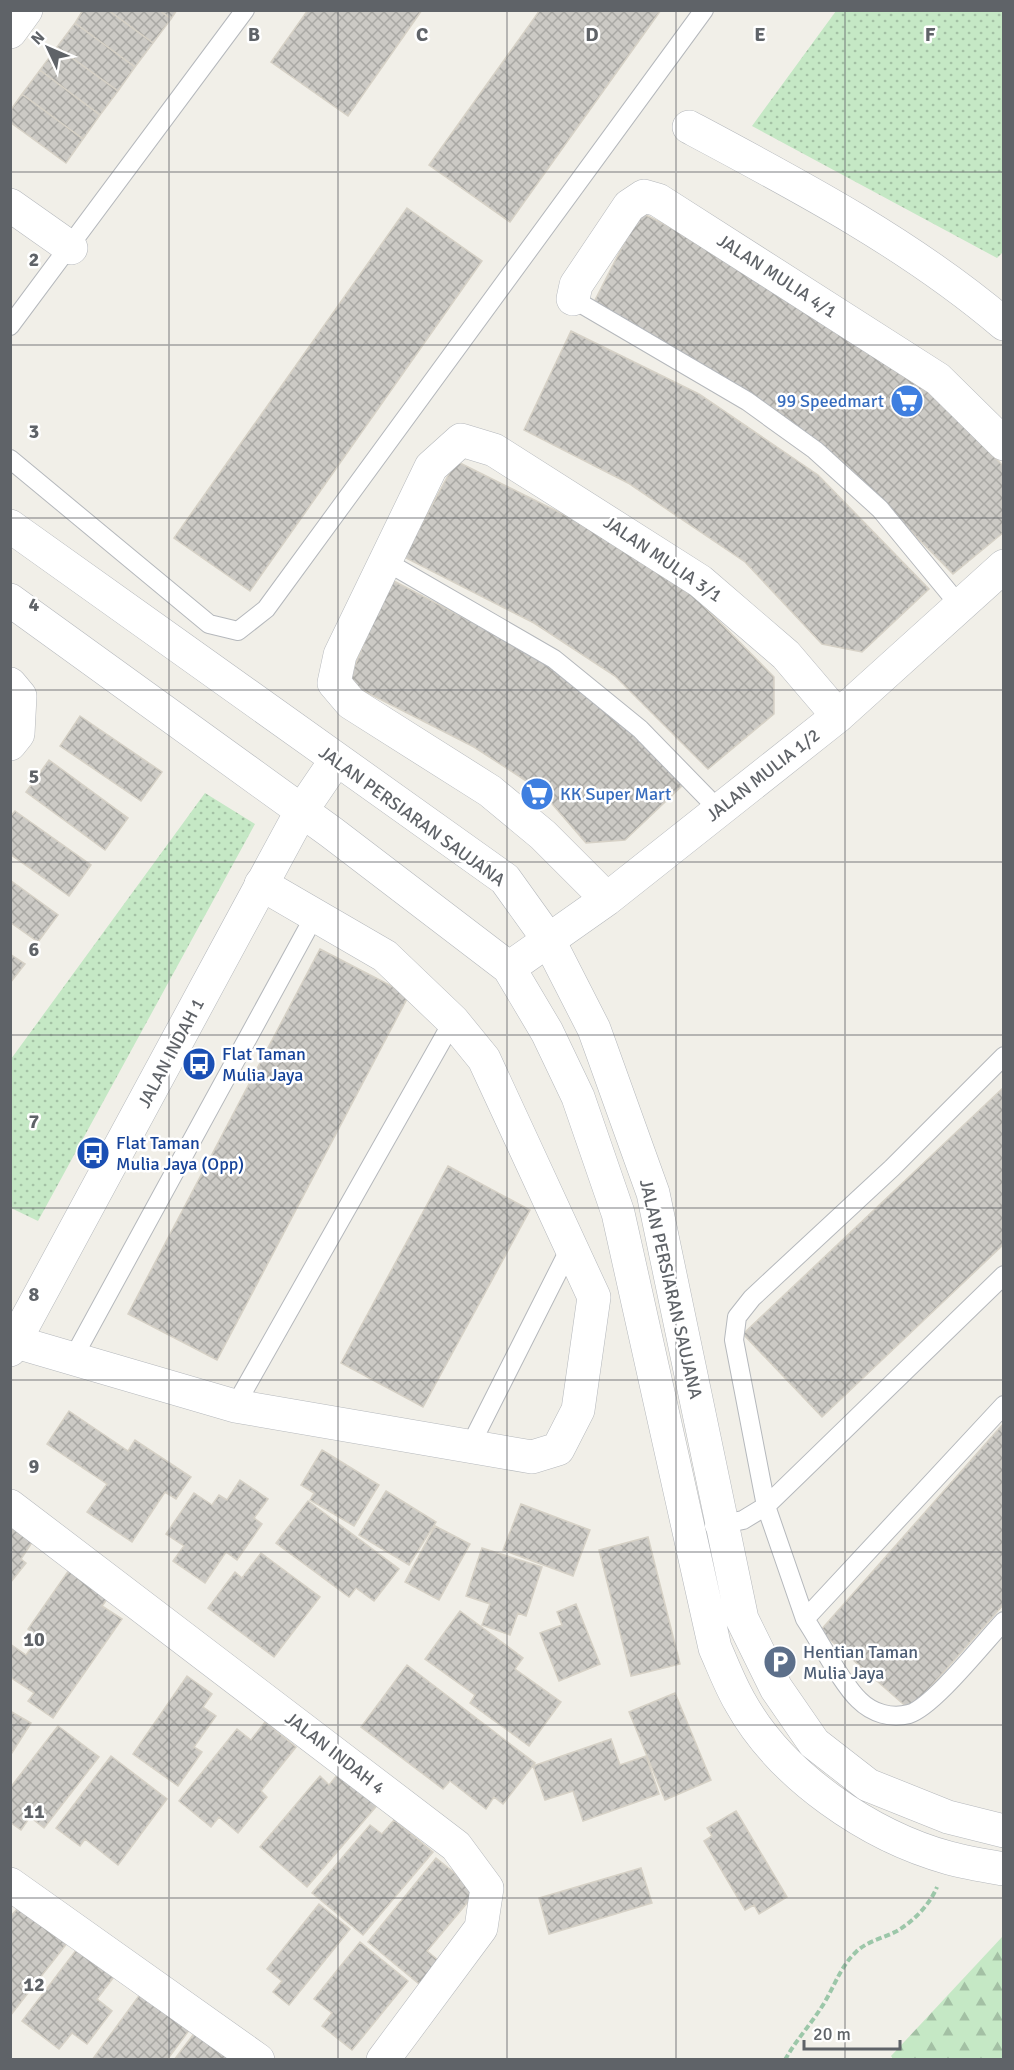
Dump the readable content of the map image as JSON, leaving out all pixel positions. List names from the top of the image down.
{
  "streets": {
    "street": [
      "JALAN MULIA 4/1",
      "JALAN MULIA 3/1",
      "JALAN MULIA 1/2",
      "JALAN PERSIARAN SAUJANA",
      "JALAN INDAH 1",
      "JALAN INDAH 4"
    ]
  },
  "crossings": [
    ["JALAN MULIA 3/1", "JALAN MULIA 1/2"],
    ["JALAN MULIA 1/2", "JALAN PERSIARAN SAUJANA"],
    ["JALAN PERSIARAN SAUJANA", "JALAN INDAH 1"]
  ],
  "places": {
    "supermarket": ["99 Speedmart", "KK Super Mart"],
    "bus stop": ["Flat Taman Mulia Jaya", "Flat Taman Mulia Jaya (Opp)"],
    "parking": ["Hentian Taman Mulia Jaya"]
  },
  "scale_bar": "20 m",
  "north": "top left",
  "grid": {
    "columns": [
      "B",
      "C",
      "D",
      "E",
      "F"
    ],
    "rows": [
      "2",
      "3",
      "4",
      "5",
      "6",
      "7",
      "8",
      "9",
      "10",
      "11",
      "12"
    ]
  }
}
